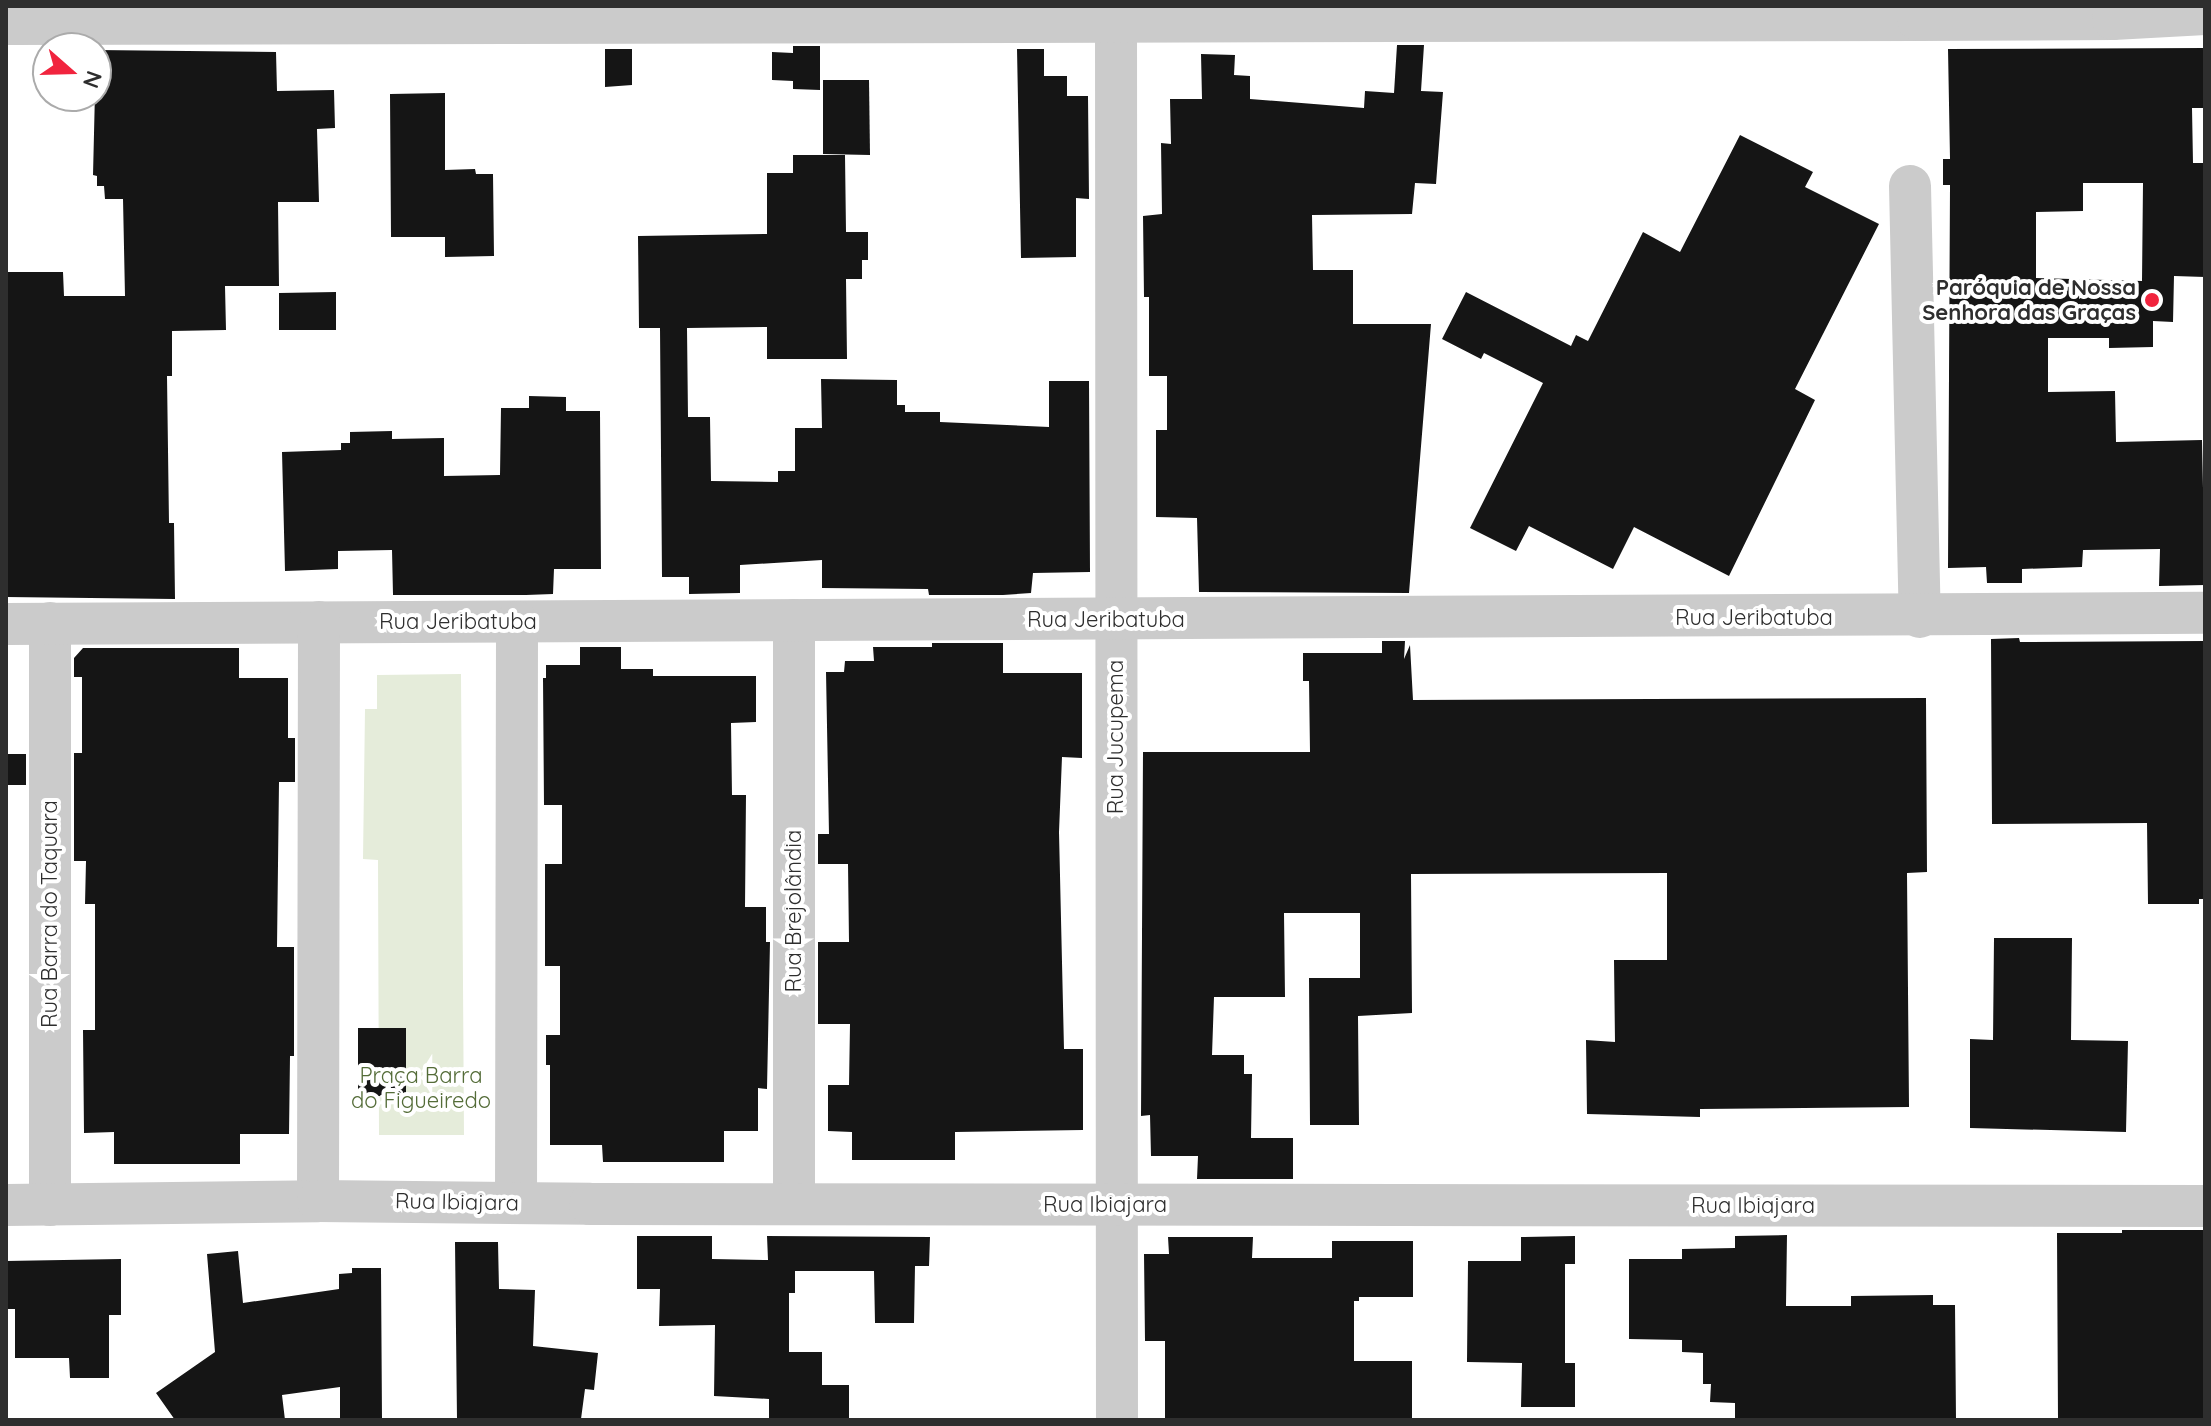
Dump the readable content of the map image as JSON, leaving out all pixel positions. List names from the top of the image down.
{
  "streets": {
    "street": [
      "Rua Jeribatuba",
      "Rua Jucupema",
      "Rua Brejolândia",
      "Rua Barra do Taquara",
      "Rua Ibiajara"
    ]
  },
  "crossings": [
    ["Rua Jeribatuba", "Rua Jucupema"],
    ["Rua Jeribatuba", "Rua Brejolândia"],
    ["Rua Jeribatuba", "Rua Barra do Taquara"],
    ["Rua Jucupema", "Rua Ibiajara"],
    ["Rua Brejolândia", "Rua Ibiajara"],
    ["Rua Barra do Taquara", "Rua Ibiajara"]
  ],
  "parks": ["Praça Barra do Figueiredo"],
  "places": ["Paróquia de Nossa Senhora das Graças"],
  "north": "right"
}
